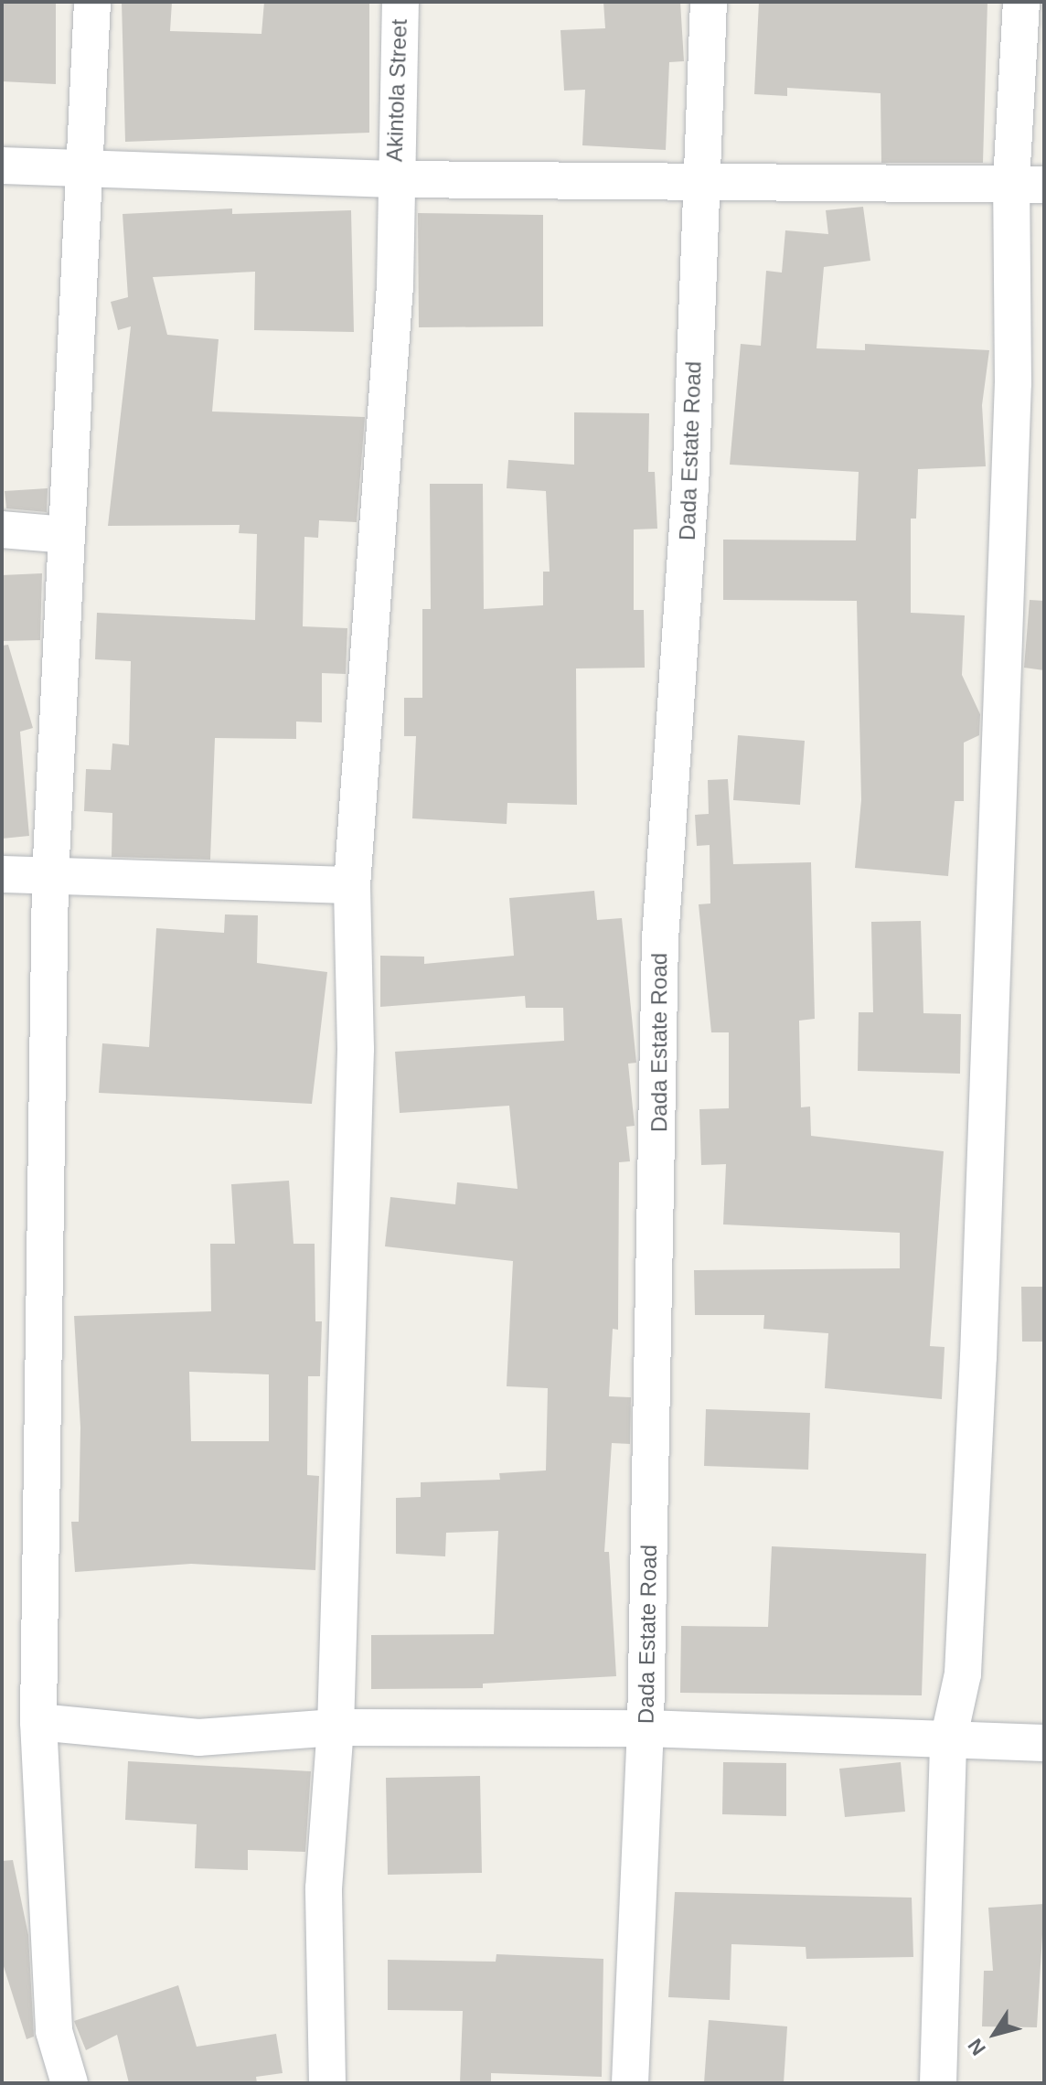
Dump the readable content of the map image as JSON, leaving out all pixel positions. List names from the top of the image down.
{
  "streets": {
    "street": ["Akintola Street", "Dada Estate Road"]
  },
  "north": "bottom left"
}
